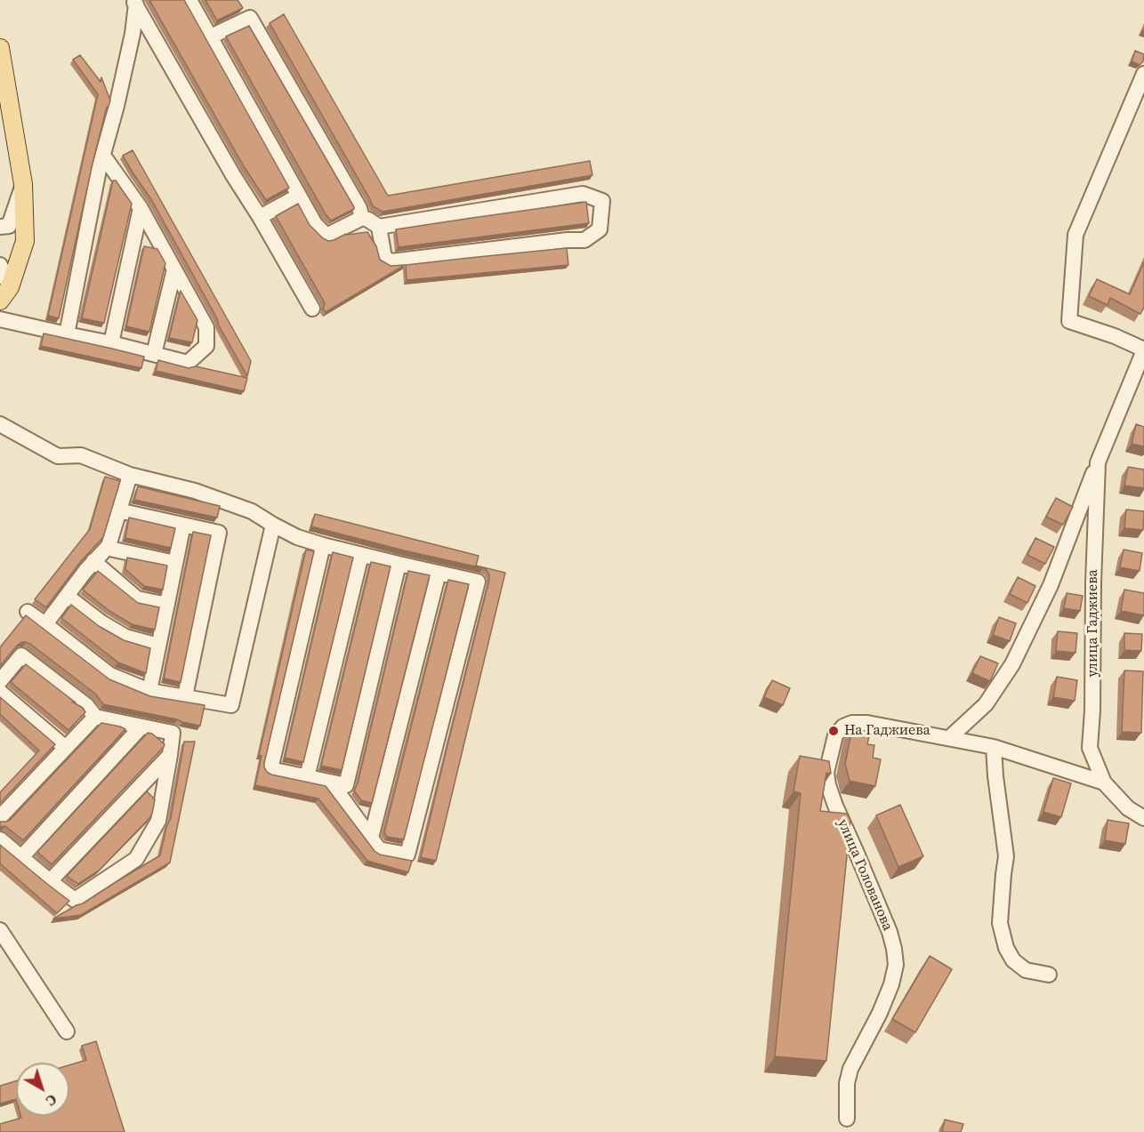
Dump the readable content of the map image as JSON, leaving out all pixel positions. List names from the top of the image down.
{
  "streets": {
    "street": ["улица Гаджиева", "улица Голованова"]
  },
  "crossings": [
    ["улица Гаджиева", "улица Голованова"]
  ],
  "places": ["На Гаджиева"],
  "north": "bottom right"
}
